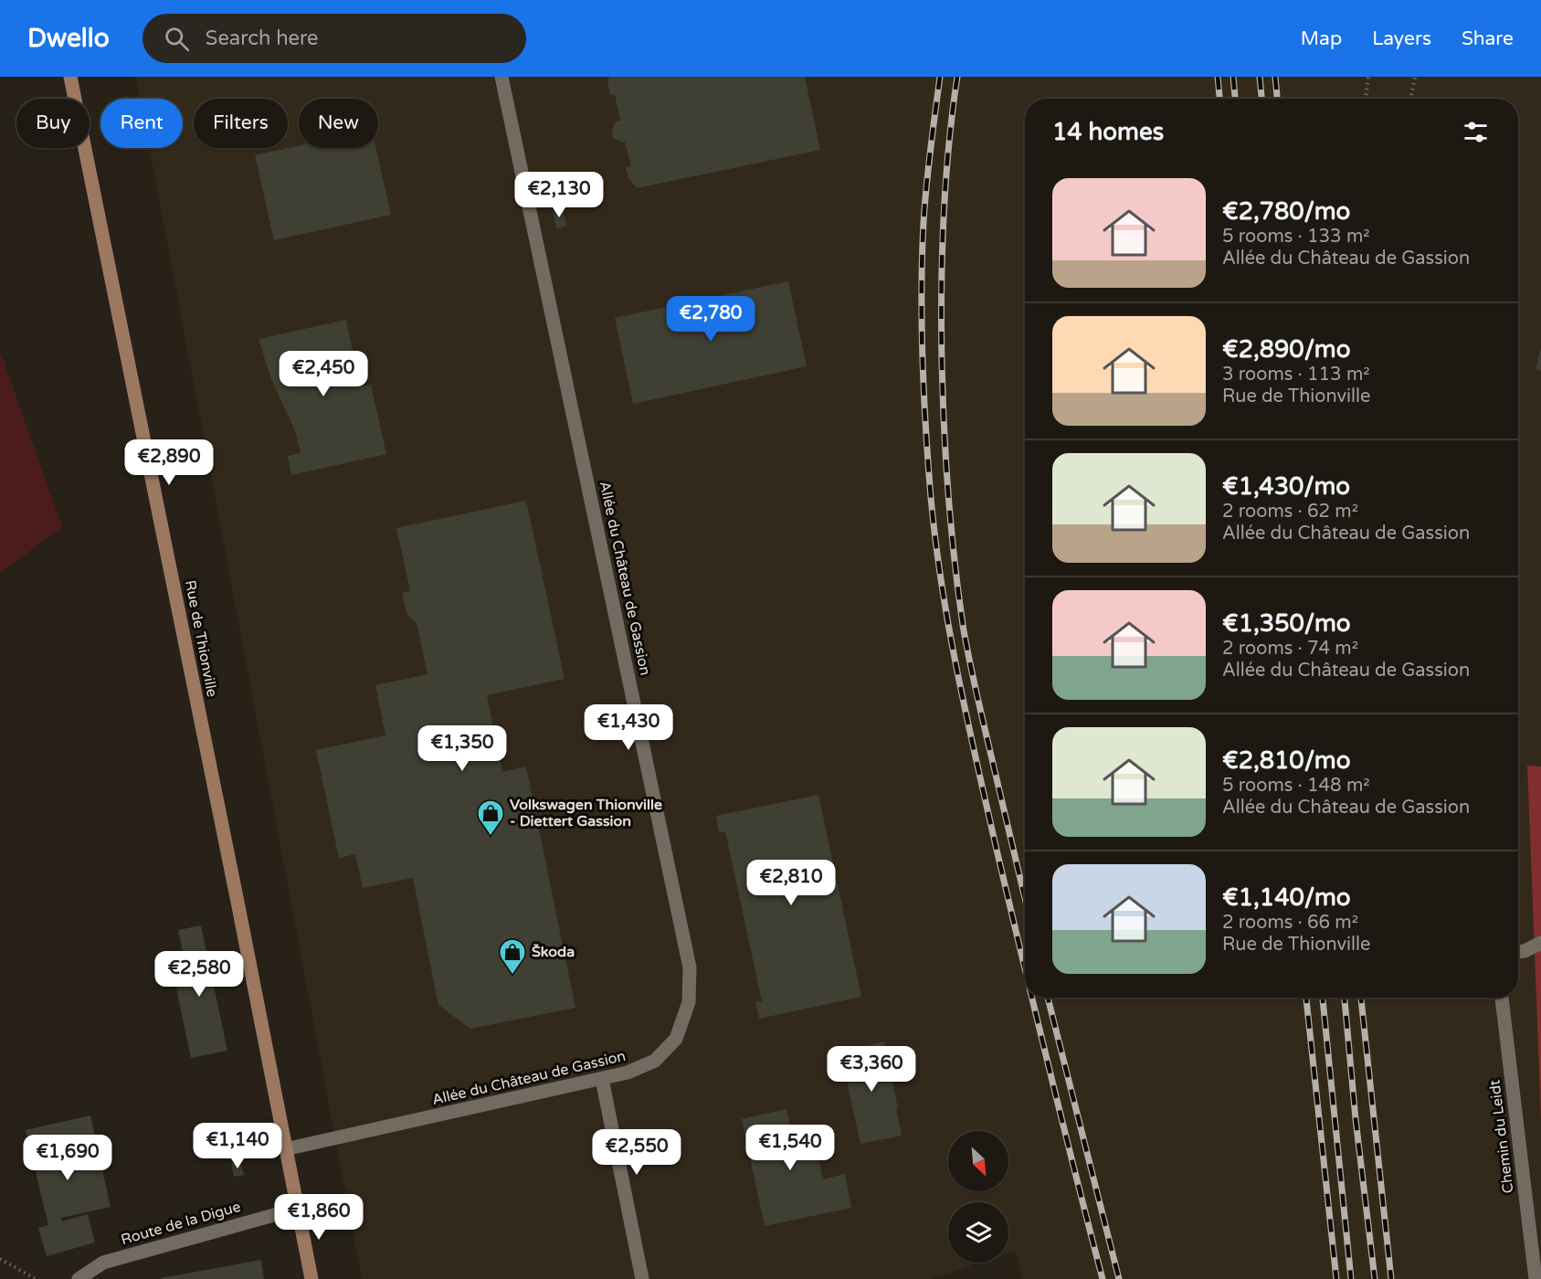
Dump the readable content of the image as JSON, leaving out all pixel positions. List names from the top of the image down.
{
  "streets": {
    "main road": ["Rue de Thionville"],
    "street": ["Allée du Château de Gassion", "Chemin du Leidt", "Route de la Digue"]
  },
  "crossings": [
    ["Allée du Château de Gassion", "Rue de Thionville"],
    ["Rue de Thionville", "Route de la Digue"]
  ],
  "places": {
    "shop": ["Volkswagen Thionville - Diettert Gassion", "Škoda"]
  },
  "north": "bottom right",
  "page": {
    "header": "Dwello",
    "search": "Search here",
    "nav": ["Map", "Layers", "Share"],
    "chip": [
      "Buy",
      "Rent",
      "Filters",
      "New"
    ],
    "heading": "14 homes",
    "list": [
      {
        "name": "€2,780/mo",
        "note": "5 rooms · 133 m² · Allée du Château de Gassion"
      },
      {
        "name": "€2,890/mo",
        "note": "3 rooms · 113 m² · Rue de Thionville"
      },
      {
        "name": "€1,430/mo",
        "note": "2 rooms · 62 m² · Allée du Château de Gassion"
      },
      {
        "name": "€1,350/mo",
        "note": "2 rooms · 74 m² · Allée du Château de Gassion"
      },
      {
        "name": "€2,810/mo",
        "note": "5 rooms · 148 m² · Allée du Château de Gassion"
      },
      {
        "name": "€1,140/mo",
        "note": "2 rooms · 66 m² · Rue de Thionville"
      }
    ],
    "price": [
      "€2,130",
      "€2,780",
      "€2,450",
      "€2,890",
      "€1,430",
      "€1,350",
      "€2,810",
      "€2,580",
      "€3,360",
      "€1,140",
      "€1,540",
      "€2,550",
      "€1,690",
      "€1,860"
    ]
  }
}
